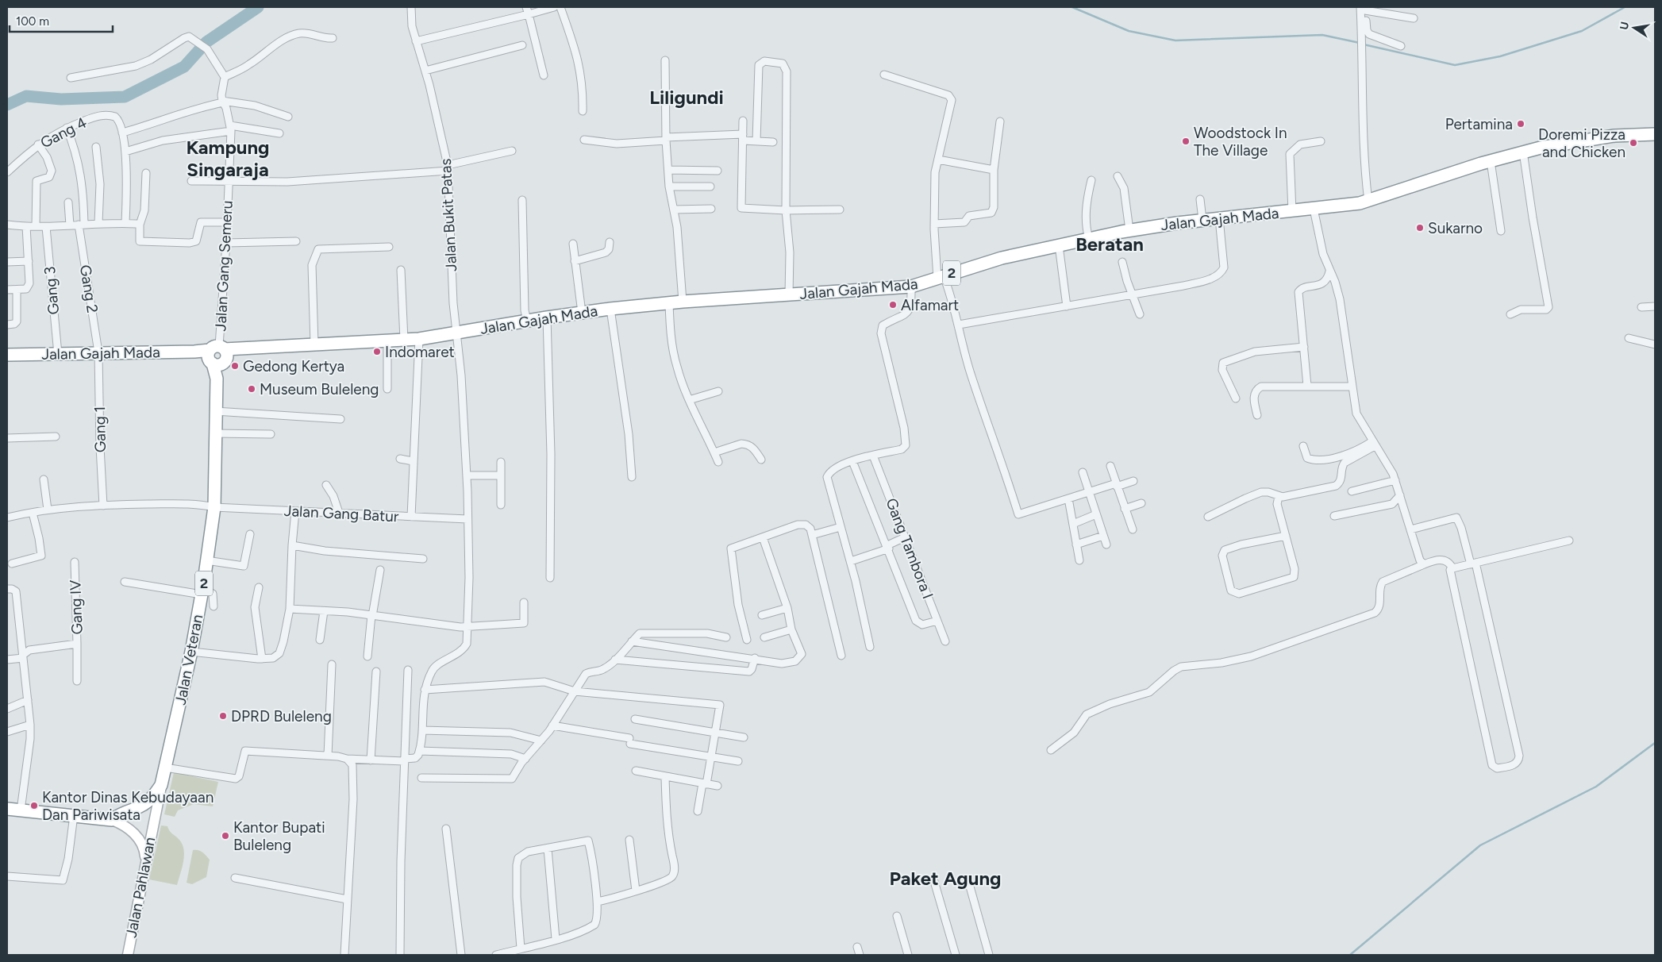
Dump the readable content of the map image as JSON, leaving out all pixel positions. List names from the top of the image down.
{
  "streets": {
    "highway": ["Jalan Gajah Mada", "2", "Jalan Veteran"],
    "main road": ["Jalan Pahlawan"],
    "street": [
      "Gang 4",
      "Jalan Bukit Patas",
      "Jalan Gang Semeru",
      "Gang 2",
      "Gang 3",
      "Gang 1",
      "Jalan Gang Batur",
      "Gang Tambora I",
      "Gang IV"
    ]
  },
  "crossings": [
    ["Gang 4", "Gang 2"],
    ["Jalan Bukit Patas", "Jalan Gajah Mada"],
    ["Jalan Gajah Mada", "Jalan Gang Semeru"],
    ["Jalan Gajah Mada", "Gang 2"],
    ["Jalan Gajah Mada", "Gang 3"],
    ["Jalan Gajah Mada", "Gang 1"],
    ["Jalan Gajah Mada", "Jalan Veteran"],
    ["Jalan Gang Semeru", "Jalan Veteran"],
    ["2", "Jalan Veteran"],
    ["Gang 2", "Gang 1"],
    ["Gang 1", "Jalan Gang Batur"],
    ["Jalan Gang Batur", "Jalan Veteran"],
    ["Jalan Veteran", "Jalan Pahlawan"]
  ],
  "districts": [
    "Liligundi",
    "Kampung Singaraja",
    "Beratan",
    "Paket Agung"
  ],
  "places": [
    "Pertamina",
    "Woodstock In The Village",
    "Doremi Pizza and Chicken",
    "Sukarno",
    "Alfamart",
    "Indomaret",
    "Gedong Kertya",
    "Museum Buleleng",
    "DPRD Buleleng",
    "Kantor Dinas Kebudayaan Dan Pariwisata",
    "Kantor Bupati Buleleng"
  ],
  "scale_bar": "100 m",
  "north": "left"
}
